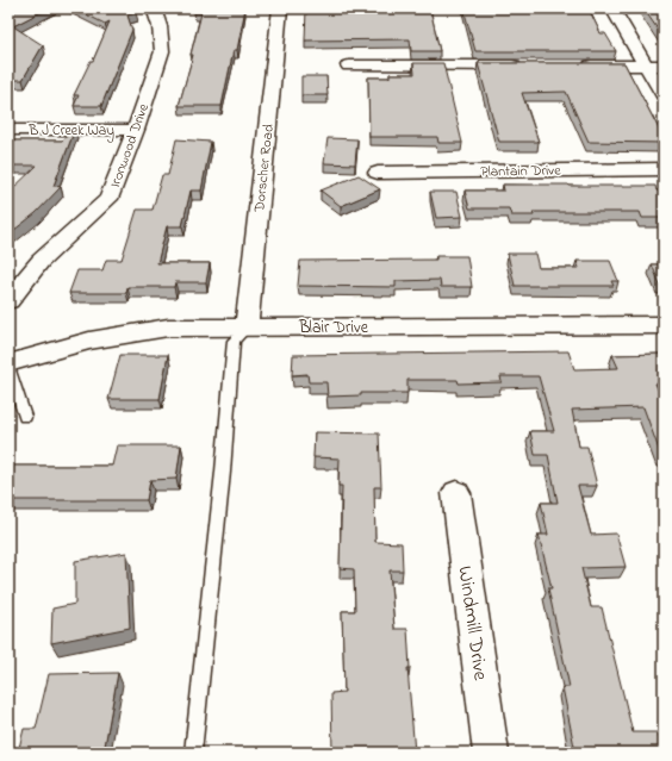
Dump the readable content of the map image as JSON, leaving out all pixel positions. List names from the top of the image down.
{
  "streets": {
    "street": [
      "B J Creek Way",
      "Ironwood Drive",
      "Dorscher Road",
      "Plantain Drive",
      "Blair Drive",
      "Windmill Drive"
    ]
  },
  "crossings": [
    ["B J Creek Way", "Ironwood Drive"],
    ["Dorscher Road", "Blair Drive"]
  ]
}
